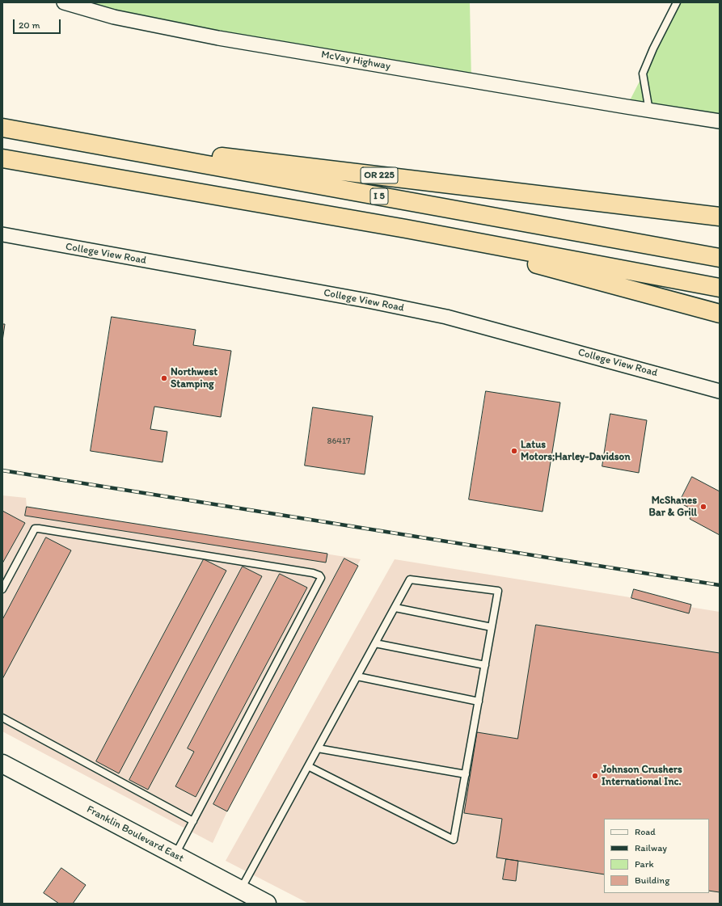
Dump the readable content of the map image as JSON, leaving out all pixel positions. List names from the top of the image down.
{
  "streets": {
    "highway": ["OR 225", "I 5"],
    "main road": ["Franklin Boulevard East"],
    "street": ["McVay Highway", "College View Road"]
  },
  "crossings": [
    ["OR 225", "I 5"]
  ],
  "places": [
    "Northwest Stamping",
    "Latus Motors;Harley-Davidson",
    "McShanes Bar & Grill",
    "Johnson Crushers International Inc."
  ],
  "house_numbers": ["86417"],
  "legend": [
    "Road",
    "Railway",
    "Park",
    "Building"
  ],
  "scale_bar": "20 m"
}
